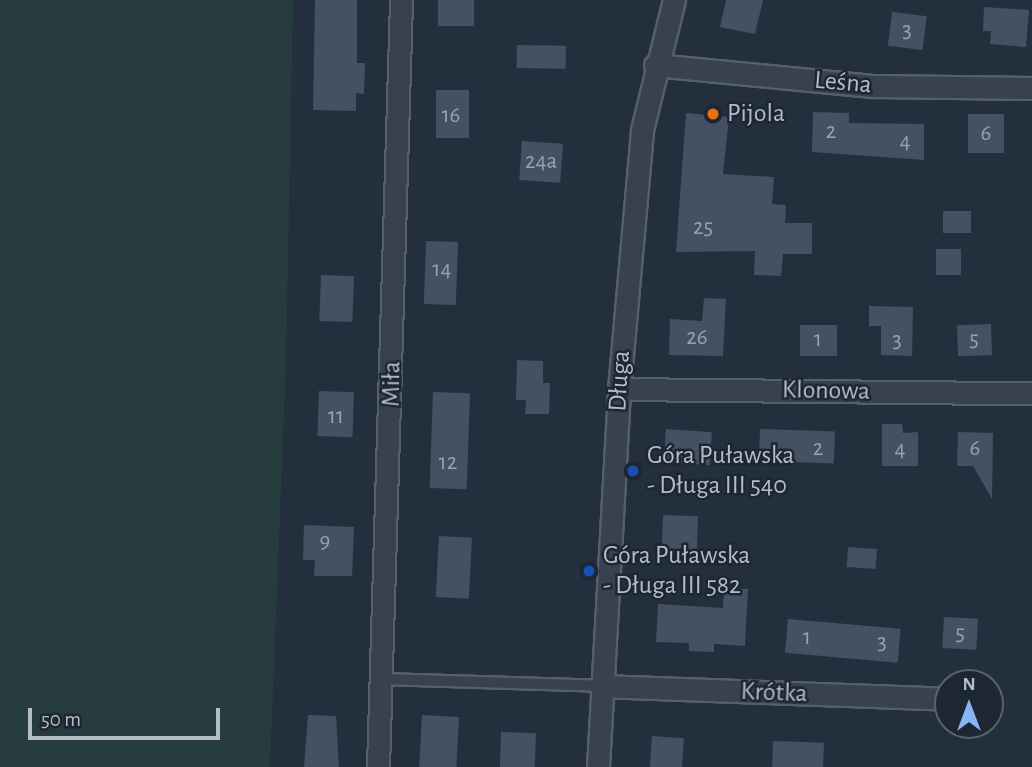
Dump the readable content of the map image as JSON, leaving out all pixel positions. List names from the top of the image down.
{
  "streets": {
    "street": [
      "Leśna",
      "Długa",
      "Miła",
      "Klonowa",
      "Krótka"
    ]
  },
  "crossings": [
    ["Leśna", "Długa"],
    ["Długa", "Klonowa"],
    ["Długa", "Krótka"]
  ],
  "places": ["Pijola", "Góra Puławska - Długa III 540", "Góra Puławska - Długa III 582"],
  "house_numbers": [
    "3",
    "16",
    "2",
    "6",
    "4",
    "24a",
    "25",
    "14",
    "26",
    "1",
    "5",
    "3",
    "11",
    "2",
    "6",
    "4",
    "12",
    "9",
    "5",
    "1",
    "3"
  ],
  "scale_bar": "50 m",
  "north": "top"
}
